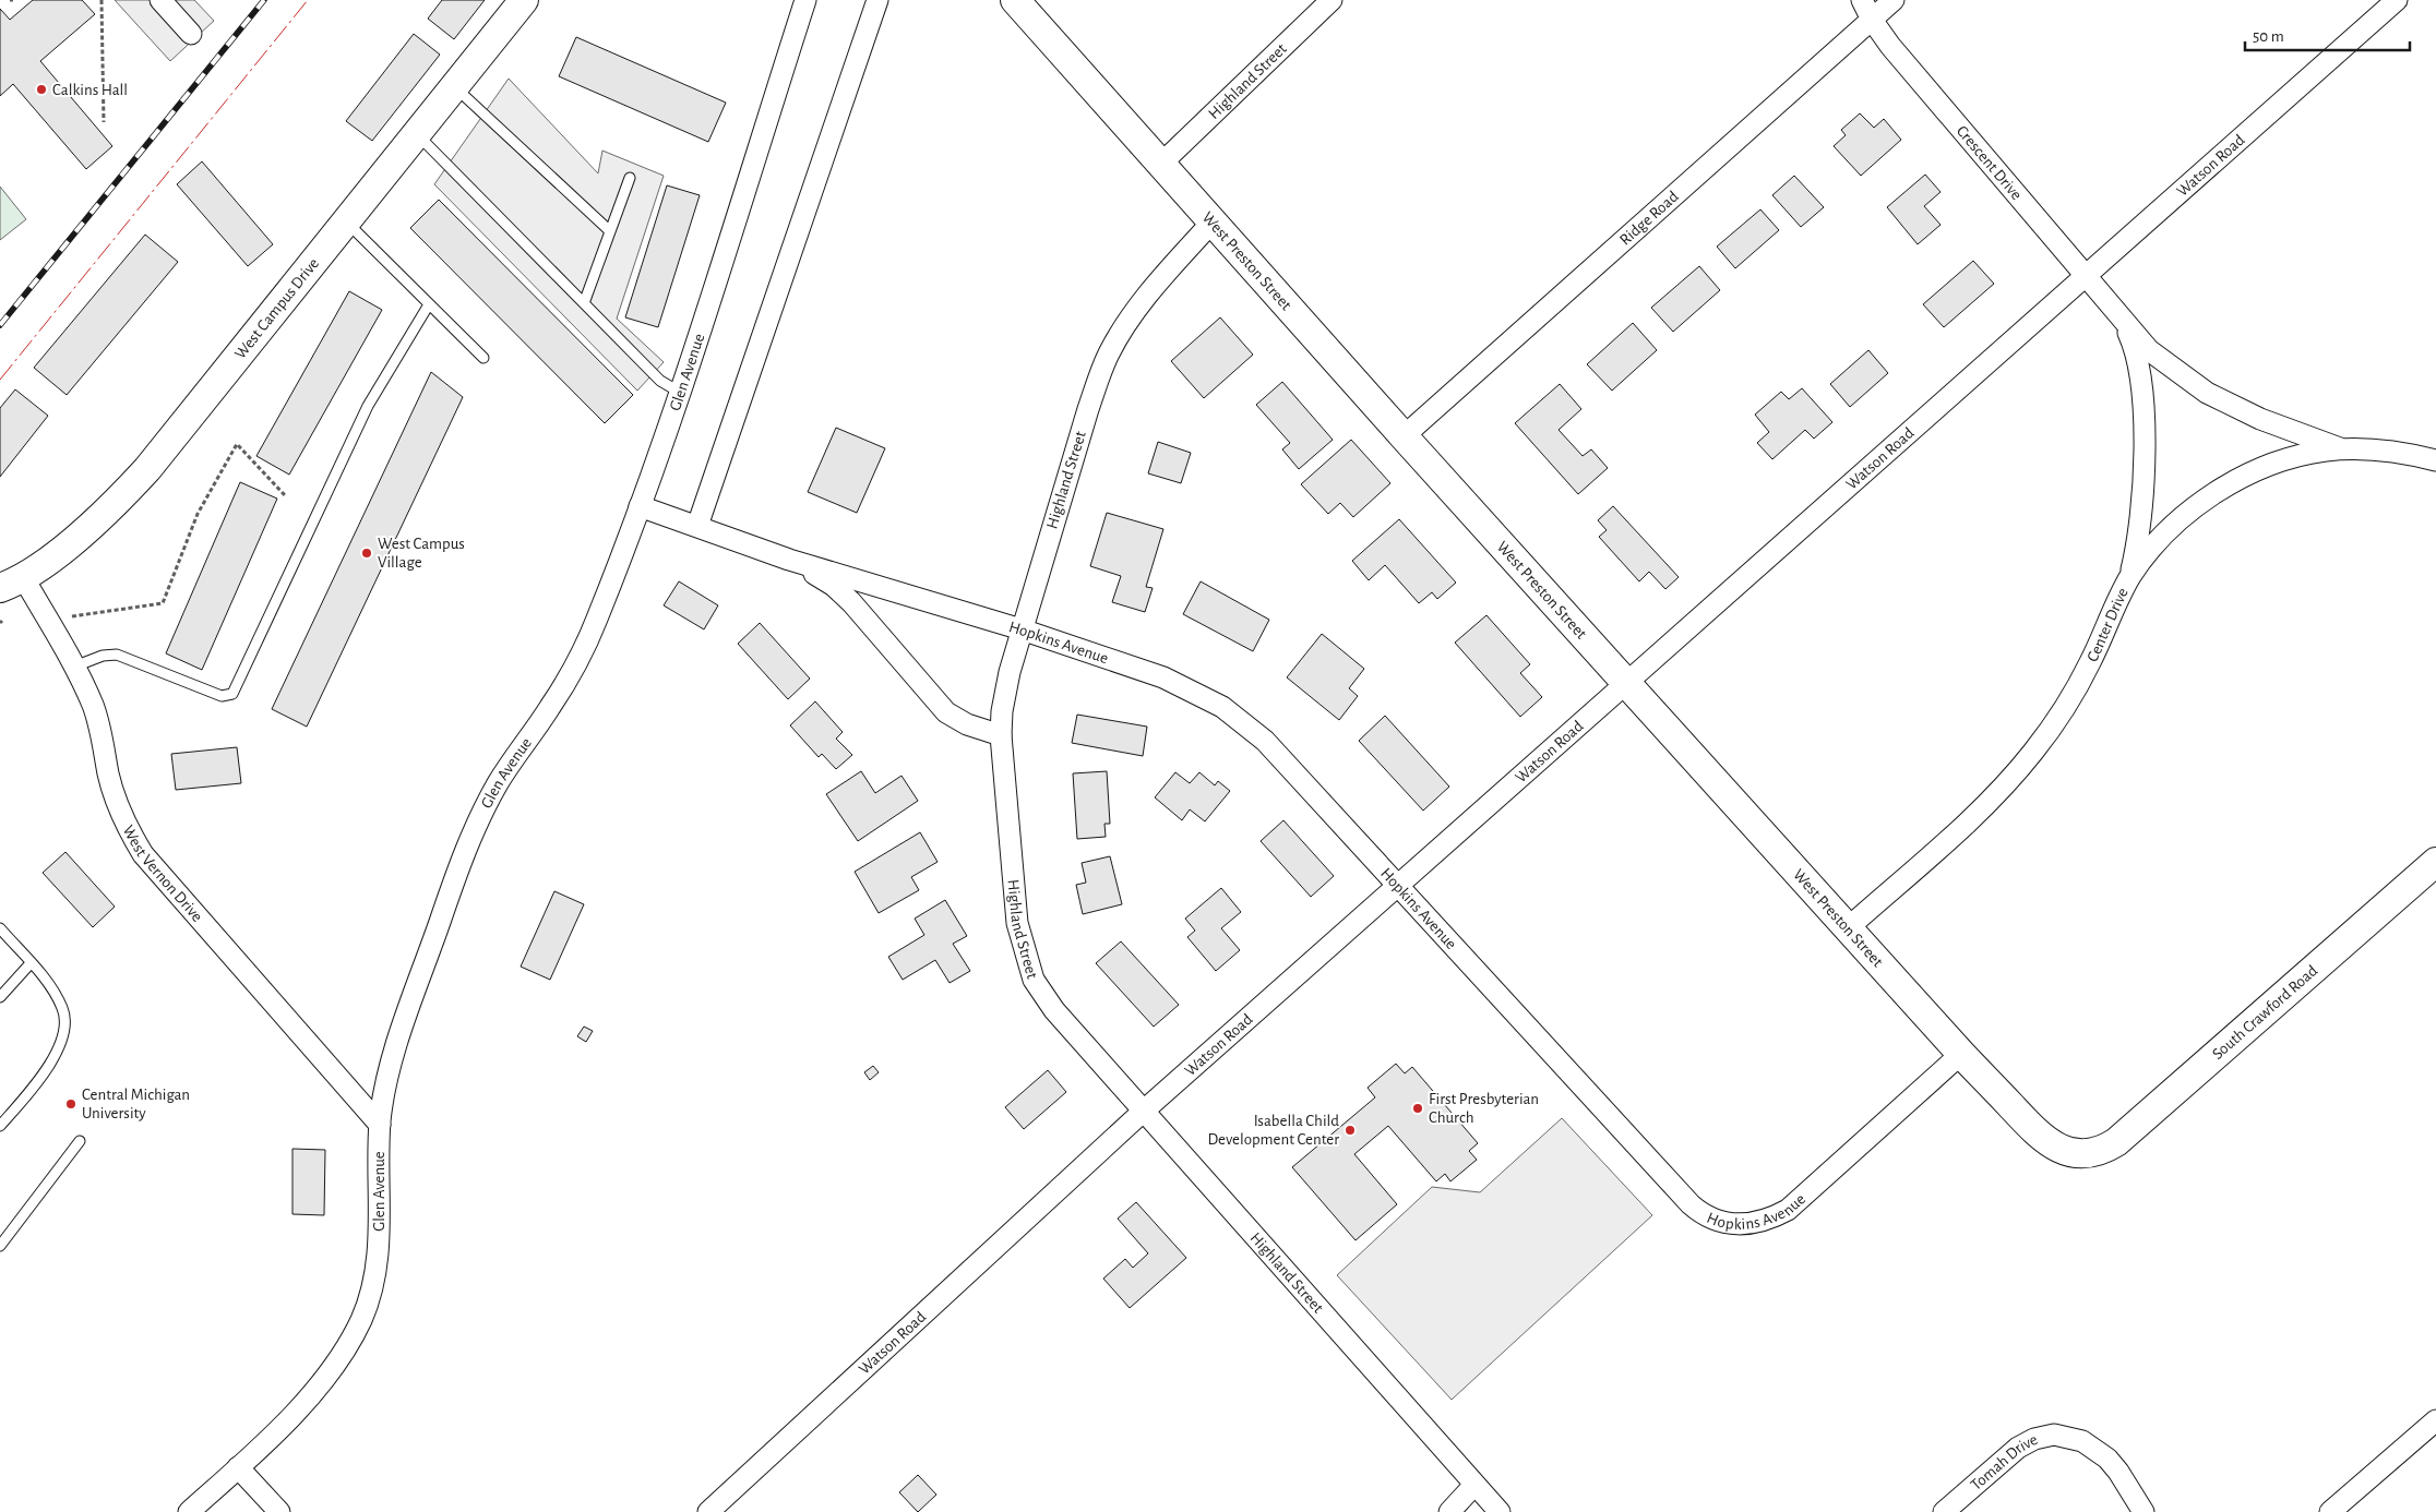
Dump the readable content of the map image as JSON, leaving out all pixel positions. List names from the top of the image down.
{
  "streets": {
    "street": [
      "Highland Street",
      "Crescent Drive",
      "Watson Road",
      "Ridge Road",
      "West Preston Street",
      "West Campus Drive",
      "Glen Avenue",
      "Center Drive",
      "Hopkins Avenue",
      "West Vernon Drive",
      "South Crawford Road",
      "Tomah Drive"
    ]
  },
  "crossings": [
    ["Highland Street", "Watson Road"],
    ["Highland Street", "West Preston Street"],
    ["Highland Street", "Hopkins Avenue"],
    ["Crescent Drive", "Watson Road"],
    ["Crescent Drive", "Ridge Road"],
    ["Crescent Drive", "Center Drive"],
    ["Watson Road", "West Preston Street"],
    ["Watson Road", "Hopkins Avenue"],
    ["Ridge Road", "West Preston Street"],
    ["West Preston Street", "Center Drive"],
    ["West Preston Street", "Hopkins Avenue"],
    ["West Preston Street", "South Crawford Road"],
    ["West Campus Drive", "West Vernon Drive"],
    ["Glen Avenue", "Hopkins Avenue"],
    ["Glen Avenue", "West Vernon Drive"]
  ],
  "places": [
    "Calkins Hall",
    "West Campus Village",
    "Central Michigan University",
    "First Presbyterian Church",
    "Isabella Child Development Center"
  ],
  "scale_bar": "50 m"
}
